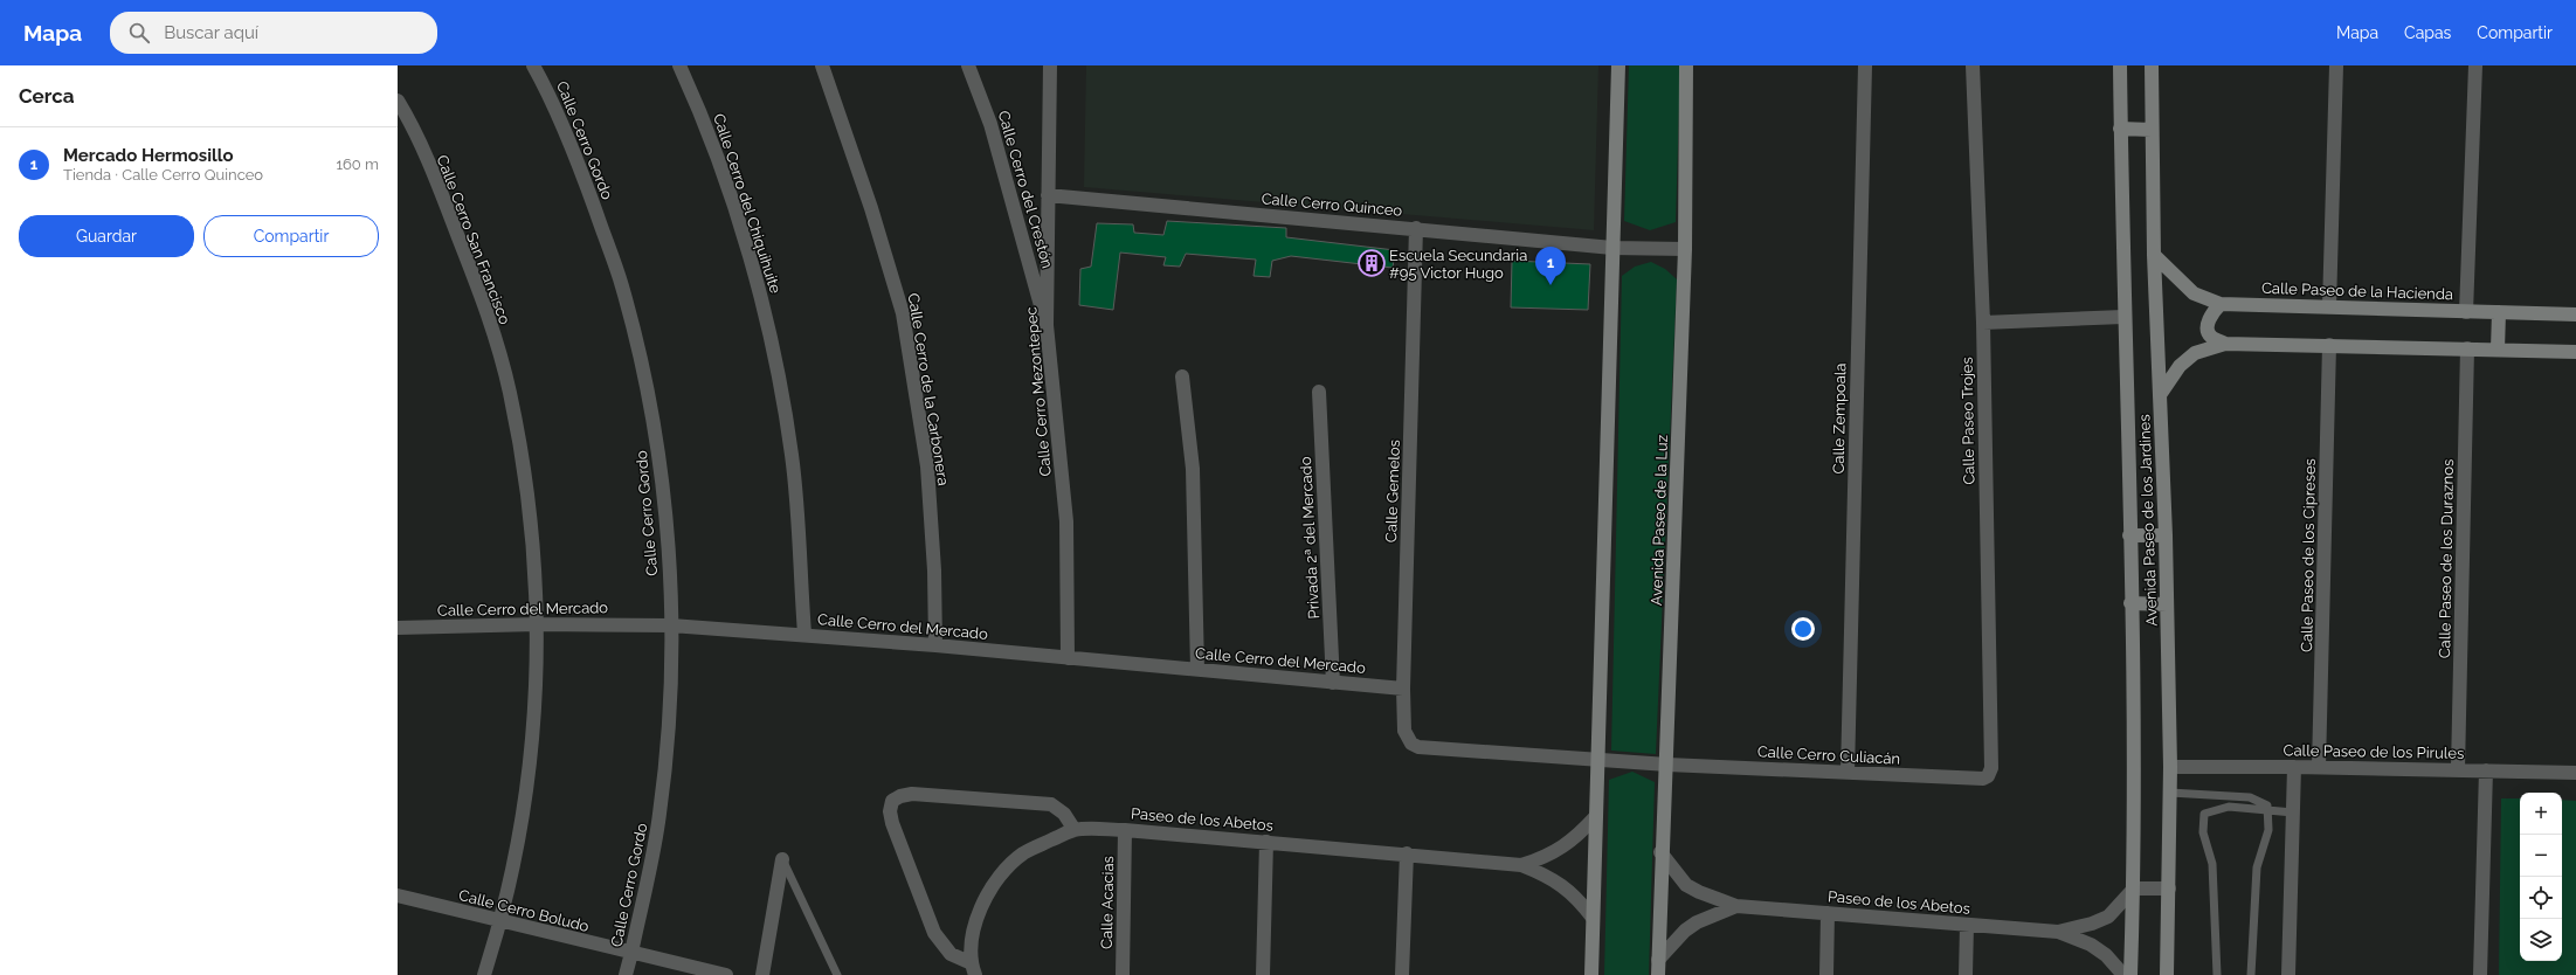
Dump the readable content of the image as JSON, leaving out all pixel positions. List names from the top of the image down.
{
  "streets": {
    "street": [
      "Calle Cerro Gordo",
      "Calle Cerro del Crestón",
      "Calle Cerro del Chiquihuite",
      "Calle Cerro Quinceo",
      "Calle Cerro San Francisco",
      "Calle Paseo de la Hacienda",
      "Calle Cerro de la Carbonera",
      "Calle Cerro Mezontepec",
      "Calle Zempoala",
      "Calle Paseo Trojes",
      "Calle Gemelos",
      "Avenida Paseo de la Luz",
      "Avenida Paseo de los Jardines",
      "Privada 2ª del Mercado",
      "Calle Paseo de los Cipreses",
      "Calle Paseo de los Duraznos",
      "Calle Cerro del Mercado",
      "Calle Paseo de los Pirules",
      "Calle Cerro Culiacán",
      "Paseo de los Abetos",
      "Calle Acacias",
      "Calle Cerro Boludo"
    ]
  },
  "crossings": [
    ["Calle Cerro Gordo", "Calle Cerro del Mercado"],
    ["Calle Cerro Gordo", "Calle Cerro Boludo"],
    ["Calle Cerro del Crestón", "Calle Cerro Mezontepec"],
    ["Calle Cerro del Chiquihuite", "Calle Cerro del Mercado"],
    ["Calle Cerro Quinceo", "Calle Cerro Mezontepec"],
    ["Calle Cerro Quinceo", "Calle Gemelos"],
    ["Calle Cerro Quinceo", "Avenida Paseo de la Luz"],
    ["Calle Cerro San Francisco", "Calle Cerro del Mercado"],
    ["Calle Cerro San Francisco", "Calle Cerro Boludo"],
    ["Calle Paseo de la Hacienda", "Avenida Paseo de los Jardines"],
    ["Calle Cerro de la Carbonera", "Calle Cerro del Mercado"],
    ["Calle Cerro Mezontepec", "Calle Cerro del Mercado"],
    ["Calle Zempoala", "Calle Cerro Culiacán"],
    ["Calle Paseo Trojes", "Calle Cerro Culiacán"],
    ["Calle Gemelos", "Calle Cerro del Mercado"],
    ["Calle Gemelos", "Calle Cerro Culiacán"],
    ["Avenida Paseo de la Luz", "Calle Cerro Culiacán"],
    ["Avenida Paseo de la Luz", "Paseo de los Abetos"],
    ["Avenida Paseo de los Jardines", "Calle Paseo de los Pirules"],
    ["Avenida Paseo de los Jardines", "Paseo de los Abetos"],
    ["Privada 2ª del Mercado", "Calle Cerro del Mercado"],
    ["Calle Paseo de los Cipreses", "Calle Paseo de los Pirules"],
    ["Calle Paseo de los Duraznos", "Calle Paseo de los Pirules"],
    ["Paseo de los Abetos", "Calle Acacias"]
  ],
  "places": {
    "building": ["Escuela Secundaria #95 Victor Hugo"]
  },
  "page": {
    "header": "Mapa",
    "search": "Buscar aquí",
    "nav": ["Mapa", "Capas", "Compartir"],
    "heading": "Cerca",
    "list": [
      {
        "mark": "1",
        "name": "Mercado Hermosillo",
        "note": "Tienda · Calle Cerro Quinceo",
        "value": "160 m"
      }
    ],
    "buttons": ["Guardar", "Compartir"],
    "pins": "1",
    "map_buttons": ["+", "−"]
  }
}
